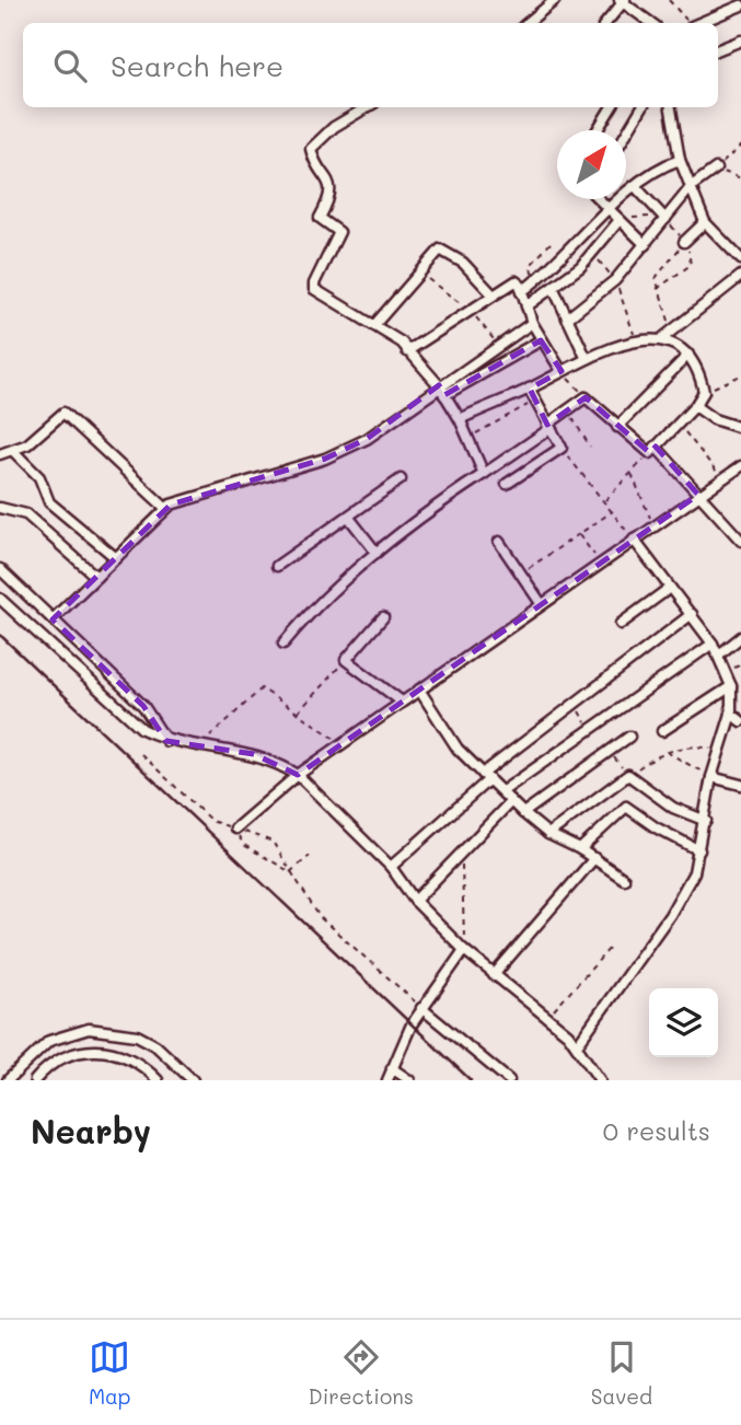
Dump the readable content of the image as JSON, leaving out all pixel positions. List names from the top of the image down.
{
  "north": "top right",
  "page": {
    "search": "Search here",
    "heading": ["Nearby", "0 results"],
    "nav": ["Map", "Directions", "Saved"]
  }
}
